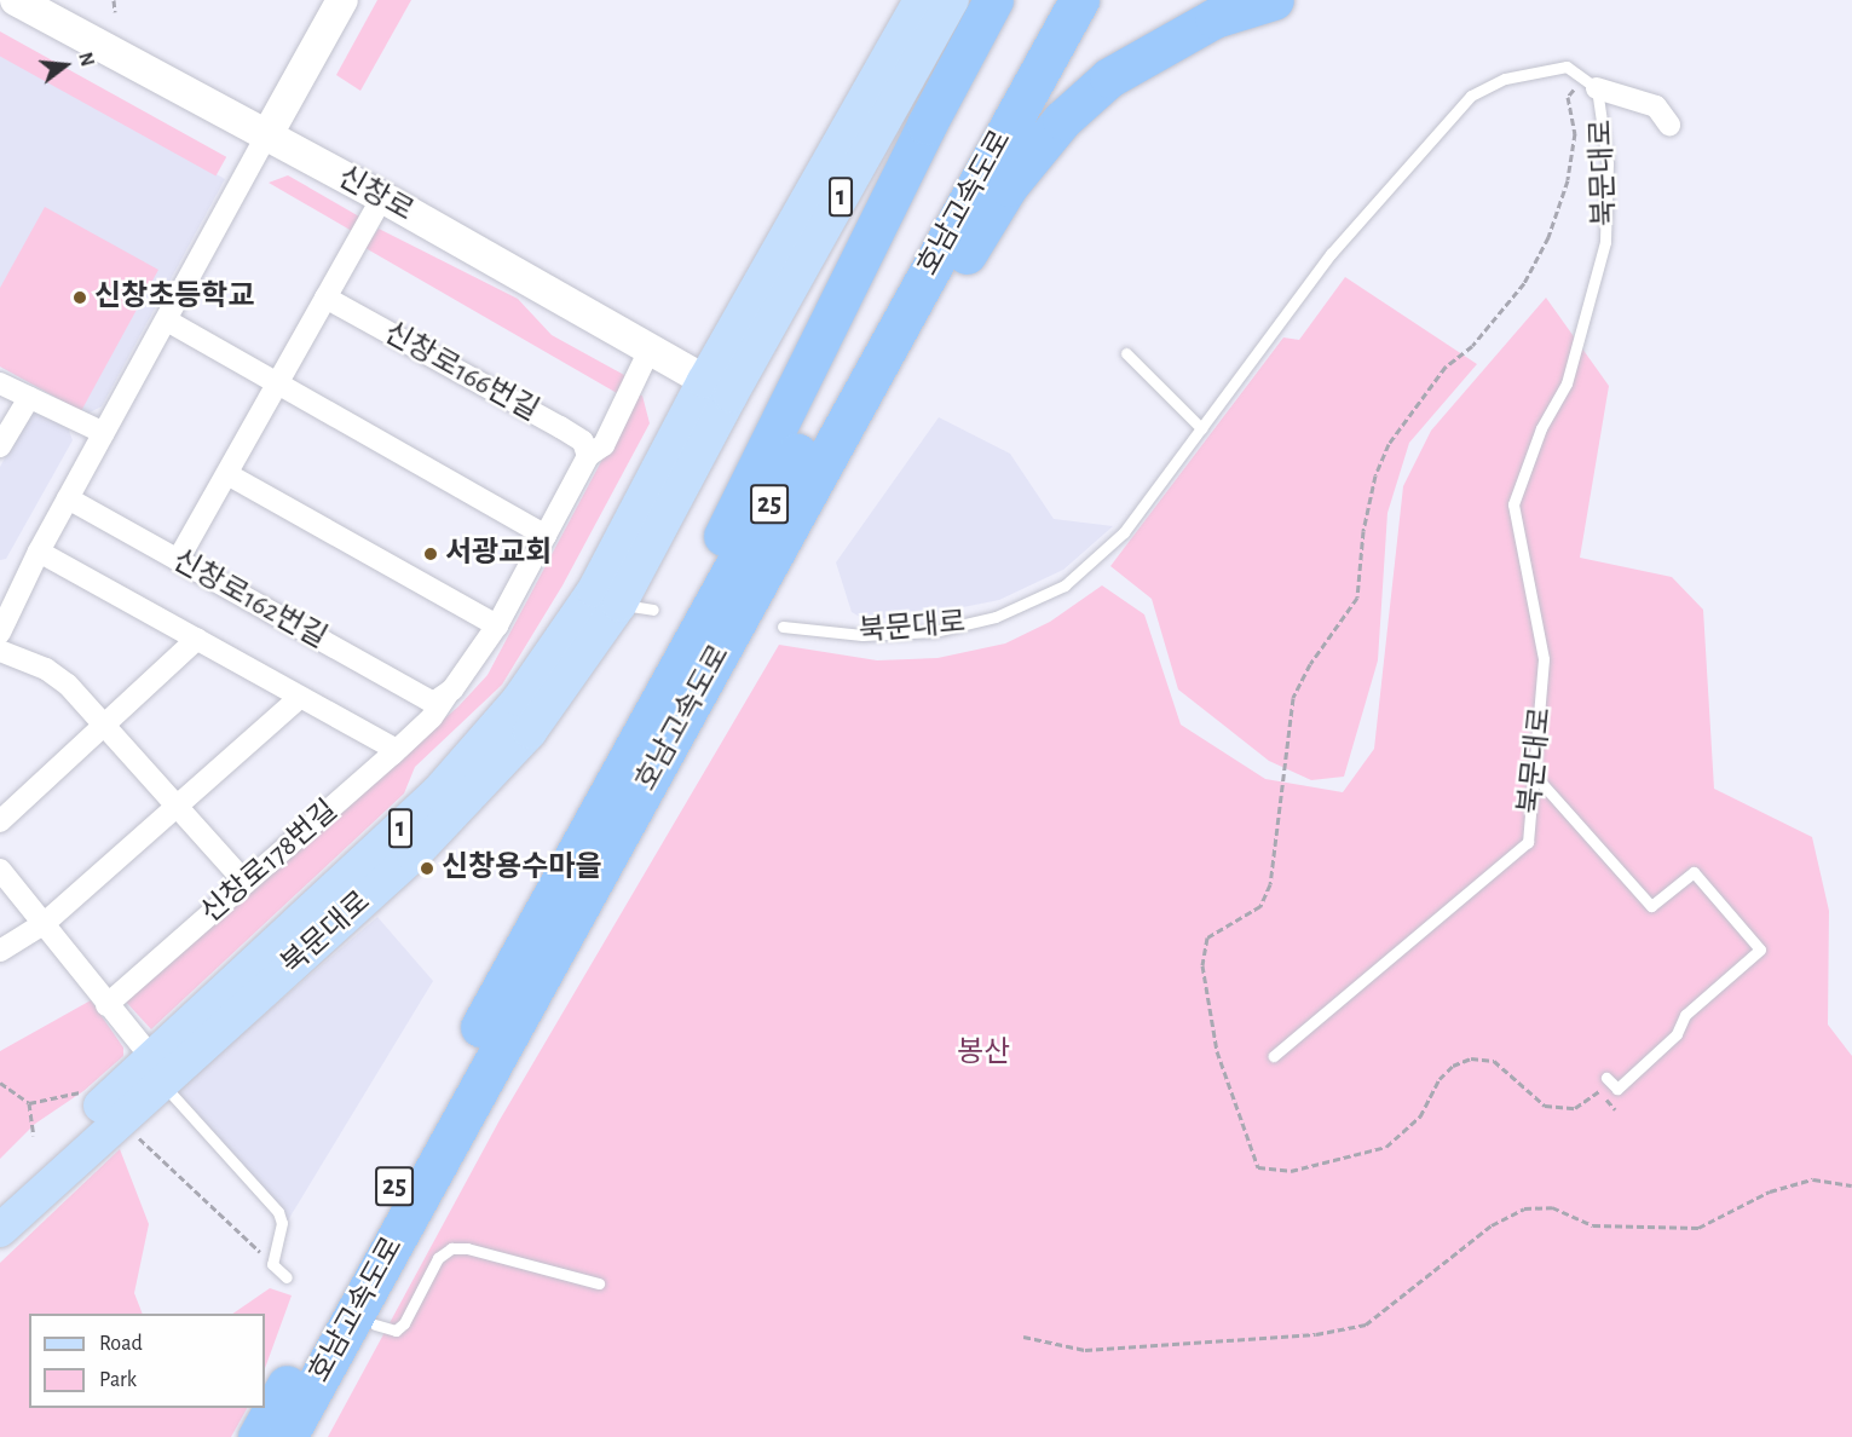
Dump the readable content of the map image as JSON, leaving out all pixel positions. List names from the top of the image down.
{
  "streets": {
    "highway": ["호남고속도로", "25"],
    "main road": ["북문대로", "신창로", "1"],
    "street": ["신창로166번길", "신창로162번길", "신창로178번길"]
  },
  "crossings": [
    ["북문대로", "신창로"],
    ["신창로", "신창로178번길"],
    ["신창로166번길", "신창로178번길"],
    ["신창로162번길", "신창로178번길"]
  ],
  "parks": ["봉산"],
  "places": ["신창초등학교", "서광교회", "신창용수마을"],
  "legend": ["Road", "Park"],
  "north": "right"
}
